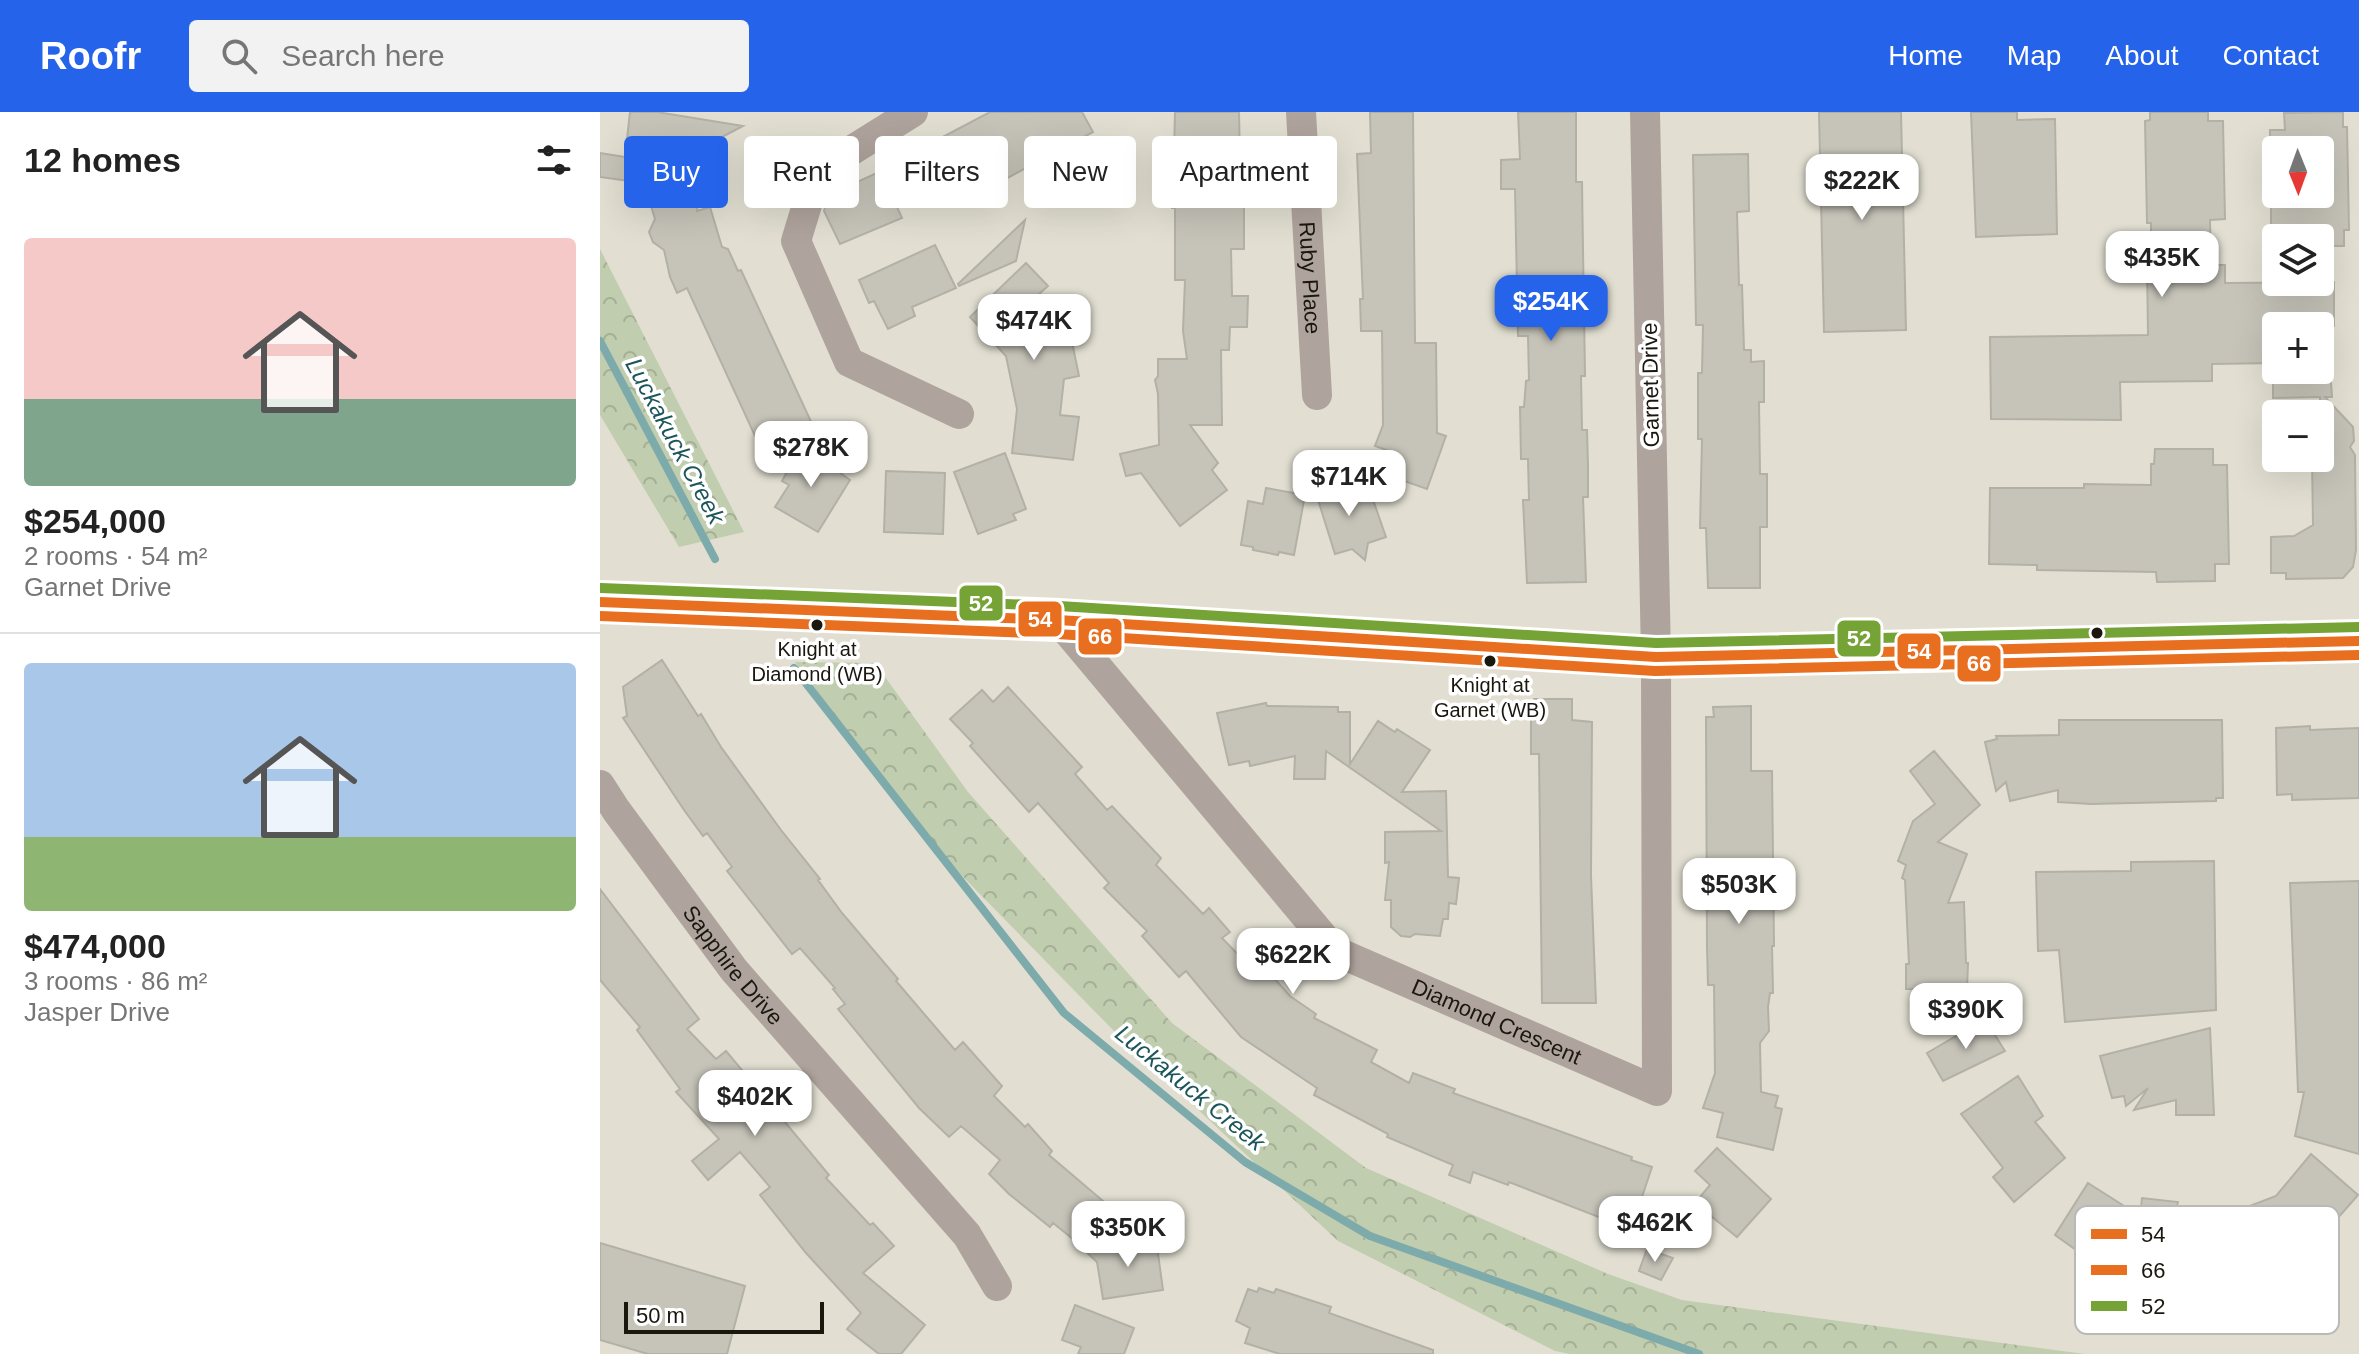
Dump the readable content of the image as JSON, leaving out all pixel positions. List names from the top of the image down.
{
  "streets": {
    "street": [
      "Ruby Place",
      "Garnet Drive",
      "Sapphire Drive",
      "Diamond Crescent"
    ]
  },
  "crossings": [
    ["Garnet Drive", "Diamond Crescent"]
  ],
  "water": ["Luckakuck Creek"],
  "places": ["Knight at Diamond (WB)", "Knight at Garnet (WB)"],
  "lines": ["transit line 52", "transit line 54", "transit line 66"],
  "legend": ["54", "66", "52"],
  "scale_bar": "50 m",
  "north": "bottom",
  "page": {
    "header": "Roofr",
    "search": "Search here",
    "nav": [
      "Home",
      "Map",
      "About",
      "Contact"
    ],
    "heading": "12 homes",
    "map_buttons": ["+", "−"],
    "chip": [
      "Buy",
      "Rent",
      "Filters",
      "New",
      "Apartment"
    ],
    "price": [
      "$222K",
      "$435K",
      "$254K",
      "$474K",
      "$278K",
      "$714K",
      "$503K",
      "$622K",
      "$390K",
      "$402K",
      "$462K",
      "$350K"
    ],
    "list": [
      {
        "name": "$254,000",
        "note": "2 rooms · 54 m² · Garnet Drive"
      },
      {
        "name": "$474,000",
        "note": "3 rooms · 86 m² · Jasper Drive"
      }
    ],
    "scale": "50 m"
  }
}
